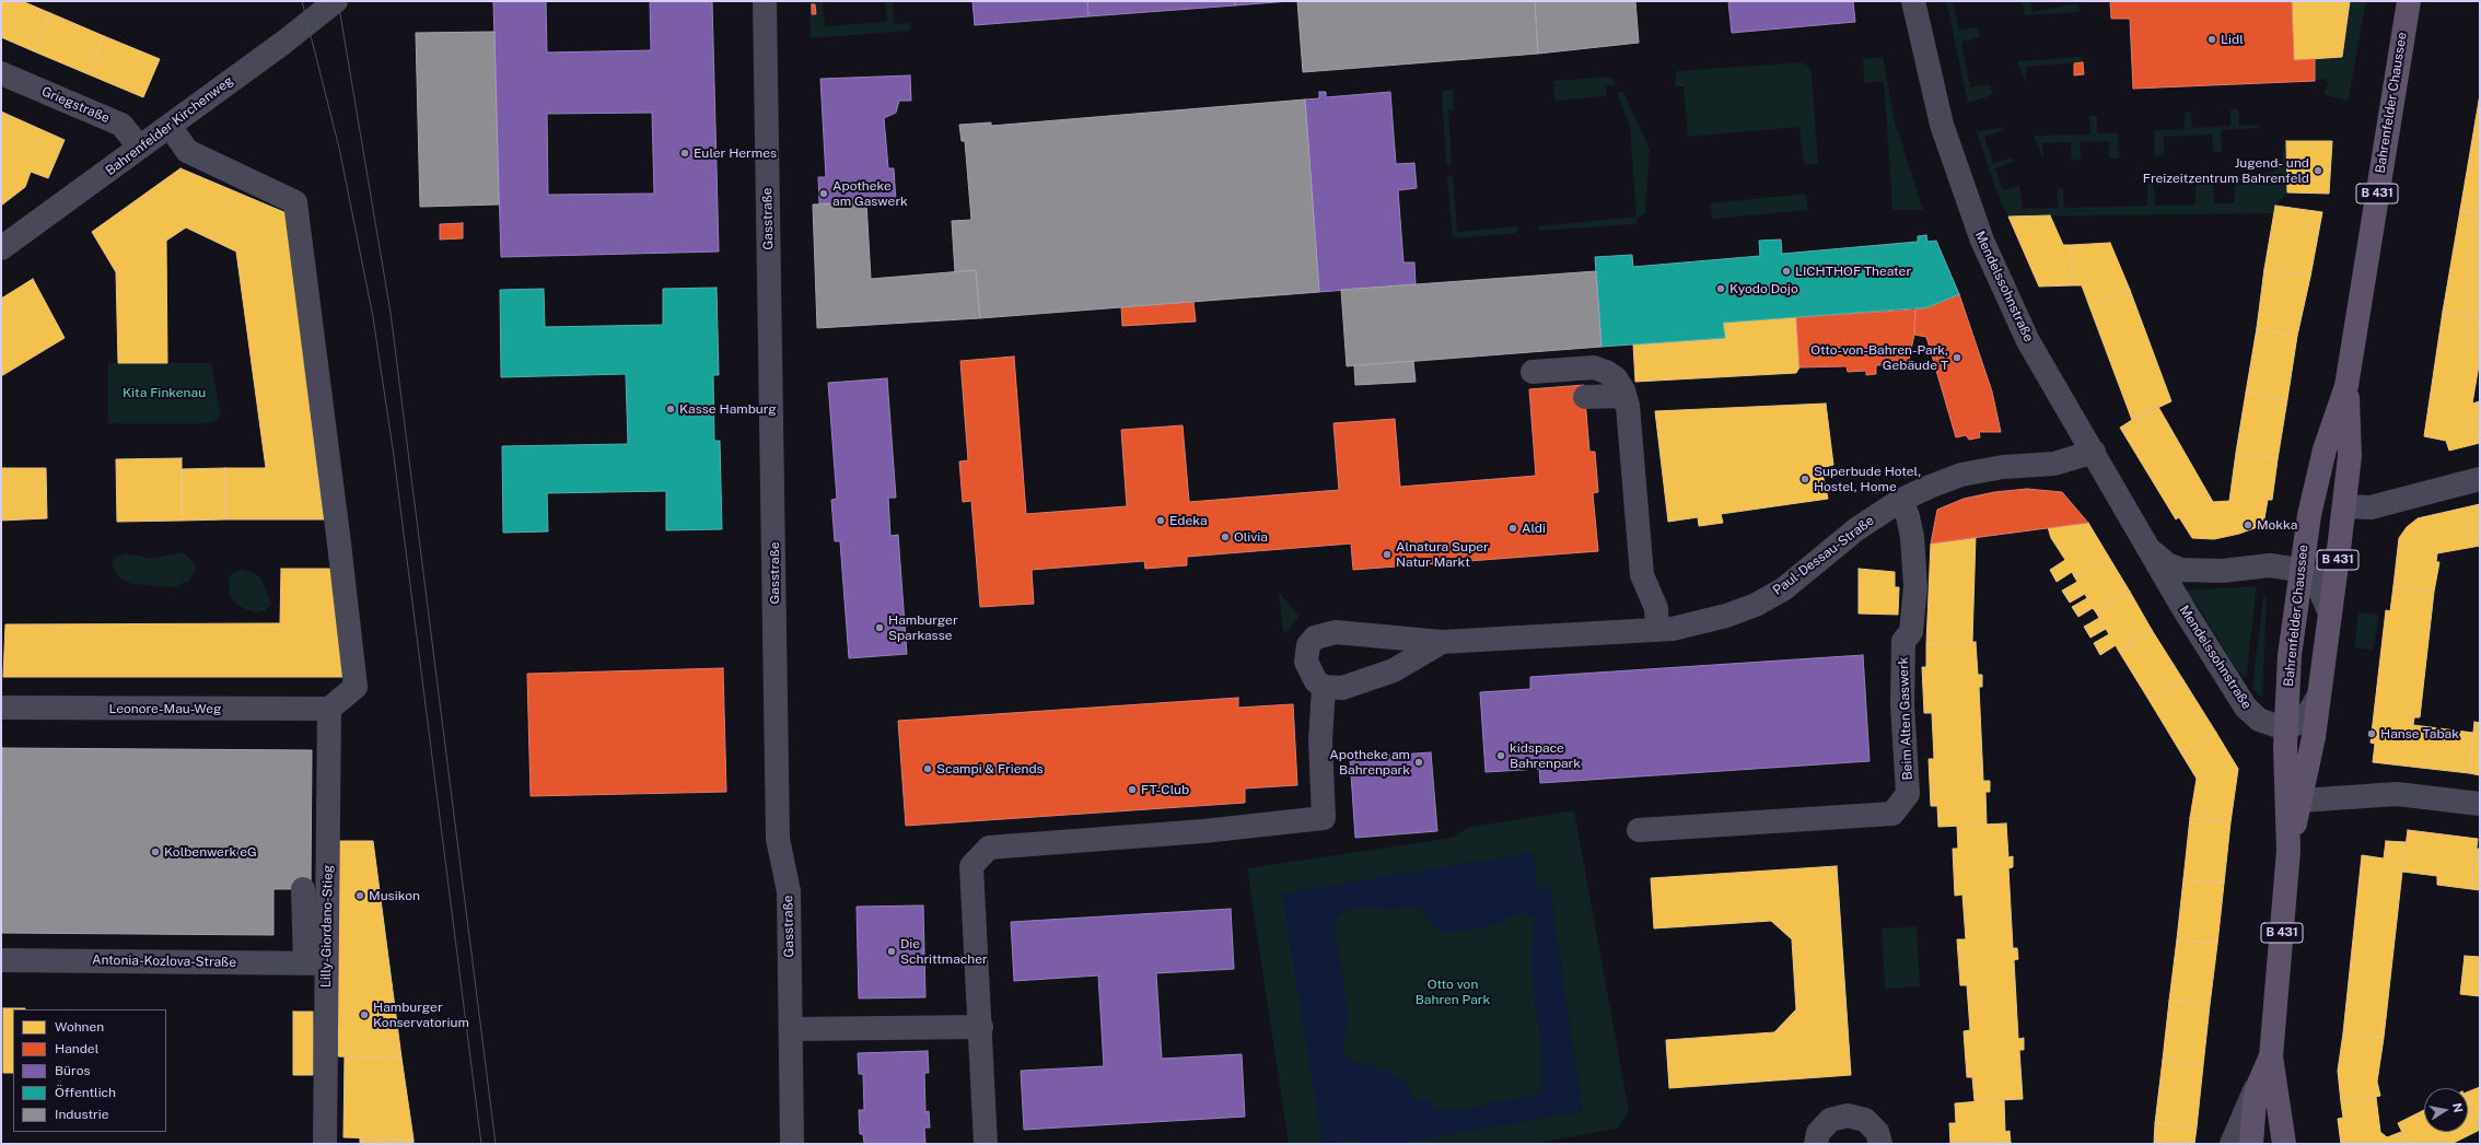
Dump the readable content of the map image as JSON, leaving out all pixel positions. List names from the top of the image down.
{
  "streets": {
    "main road": ["Bahrenfelder Chaussee", "B 431"],
    "street": [
      "Griegstraße",
      "Bahrenfelder Kirchenweg",
      "Gasstraße",
      "Mendelssohnstraße",
      "Paul-Dessau-Straße",
      "Leonore-Mau-Weg",
      "Beim Alten Gaswerk",
      "Lilly-Giordano-Stieg",
      "Antonia-Kozlova-Straße"
    ]
  },
  "crossings": [
    ["Bahrenfelder Chaussee", "Mendelssohnstraße"],
    ["Griegstraße", "Bahrenfelder Kirchenweg"],
    ["Mendelssohnstraße", "Paul-Dessau-Straße"],
    ["Paul-Dessau-Straße", "Beim Alten Gaswerk"],
    ["Leonore-Mau-Weg", "Lilly-Giordano-Stieg"],
    ["Lilly-Giordano-Stieg", "Antonia-Kozlova-Straße"]
  ],
  "parks": ["Kita Finkenau", "Otto von Bahren Park"],
  "places": [
    "Lidl",
    "Euler Hermes",
    "Jugend- und Freizeitzentrum Bahrenfeld",
    "Apotheke am Gaswerk",
    "LICHTHOF Theater",
    "Kyodo Dojo",
    "Otto-von-Bahren-Park, Gebäude T",
    "Kasse Hamburg",
    "Superbude Hotel, Hostel, Home",
    "Edeka",
    "Mokka",
    "Aldi",
    "Olivia",
    "Alnatura Super Natur Markt",
    "Hamburger Sparkasse",
    "Hanse Tabak",
    "kidspace Bahrenpark",
    "Apotheke am Bahrenpark",
    "Scampi & Friends",
    "FT-Club",
    "Kolbenwerk eG",
    "Musikon",
    "Die Schrittmacher",
    "Hamburger Konservatorium"
  ],
  "legend": [
    "Wohnen",
    "Handel",
    "Büros",
    "Öffentlich",
    "Industrie"
  ],
  "north": "right"
}
